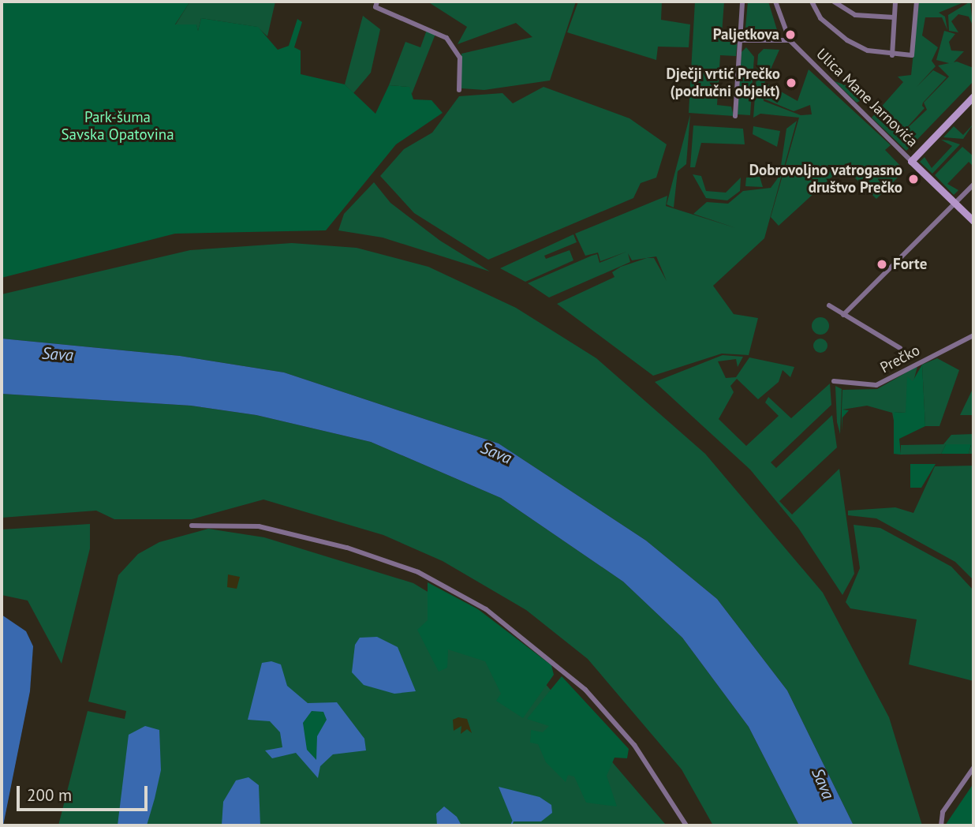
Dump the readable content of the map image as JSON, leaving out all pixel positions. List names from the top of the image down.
{
  "streets": {
    "street": ["Ulica Mane Jarnovića", "Prečko"]
  },
  "water": ["Sava"],
  "parks": ["Park-šuma Savska Opatovina"],
  "places": [
    "Paljetkova",
    "Dječji vrtić Prečko (područni objekt)",
    "Dobrovoljno vatrogasno društvo Prečko",
    "Forte"
  ],
  "scale_bar": "200 m"
}
